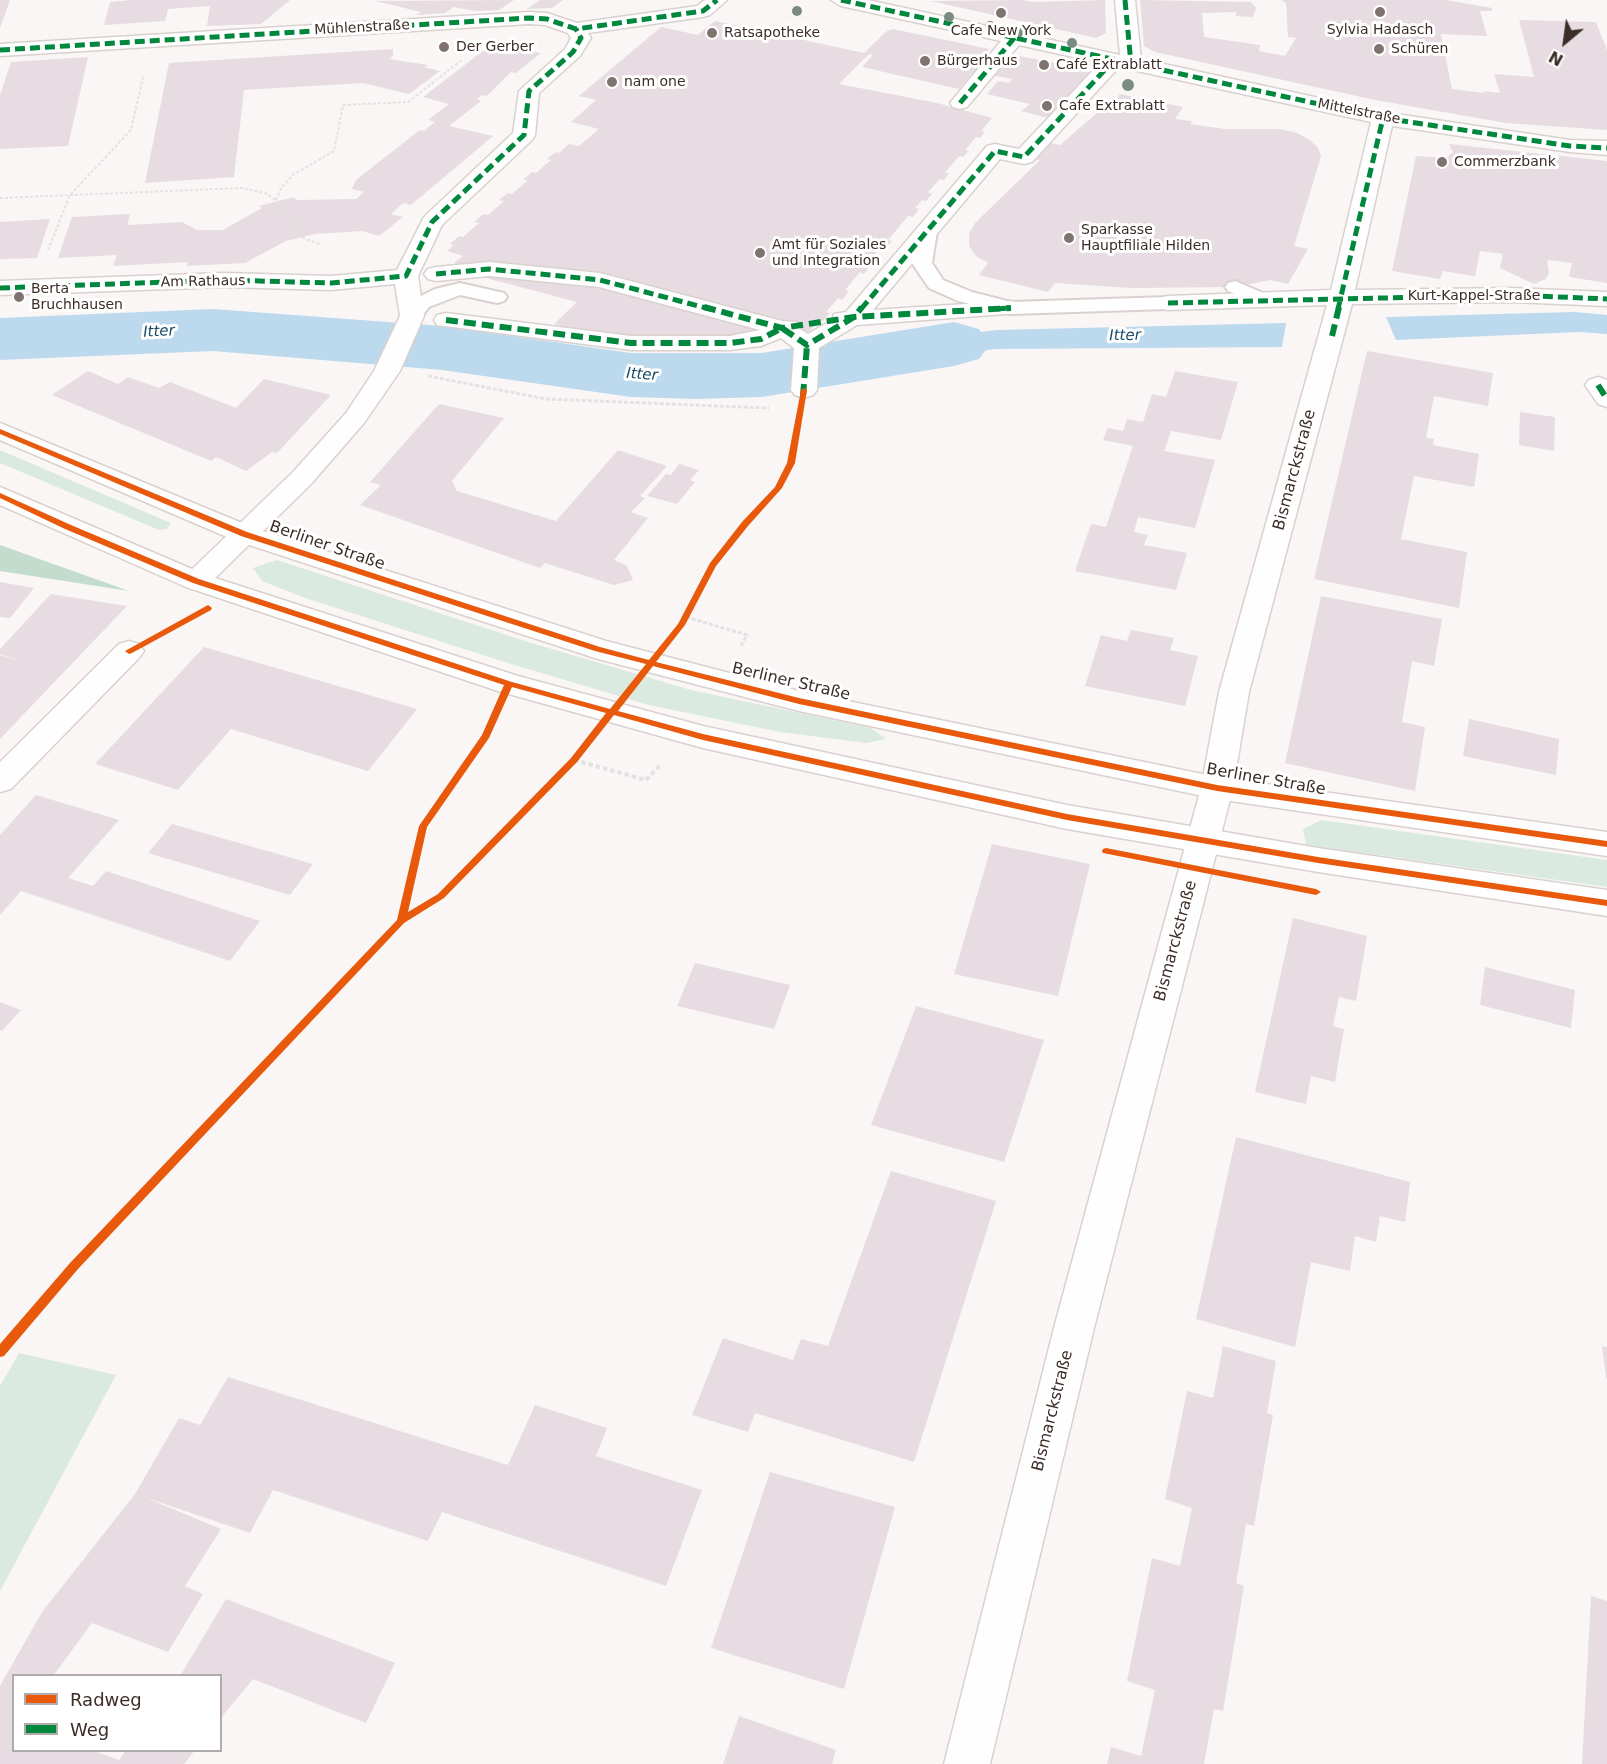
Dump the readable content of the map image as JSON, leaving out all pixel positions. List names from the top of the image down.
{
  "streets": {
    "street": [
      "Mühlenstraße",
      "Mittelstraße",
      "Am Rathaus",
      "Kurt-Kappel-Straße",
      "Bismarckstraße",
      "Berliner Straße"
    ]
  },
  "crossings": [
    ["Mittelstraße", "Bismarckstraße"],
    ["Kurt-Kappel-Straße", "Bismarckstraße"],
    ["Bismarckstraße", "Berliner Straße"]
  ],
  "water": ["Itter"],
  "places": [
    "Sylvia Hadasch",
    "Cafe New York",
    "Ratsapotheke",
    "Der Gerber",
    "Schüren",
    "Bürgerhaus",
    "Café Extrablatt",
    "nam one",
    "Cafe Extrablatt",
    "Commerzbank",
    "Sparkasse Hauptfiliale Hilden",
    "Amt für Soziales und Integration",
    "Berta Bruchhausen"
  ],
  "legend": ["Radweg", "Weg"],
  "north": "bottom left"
}
